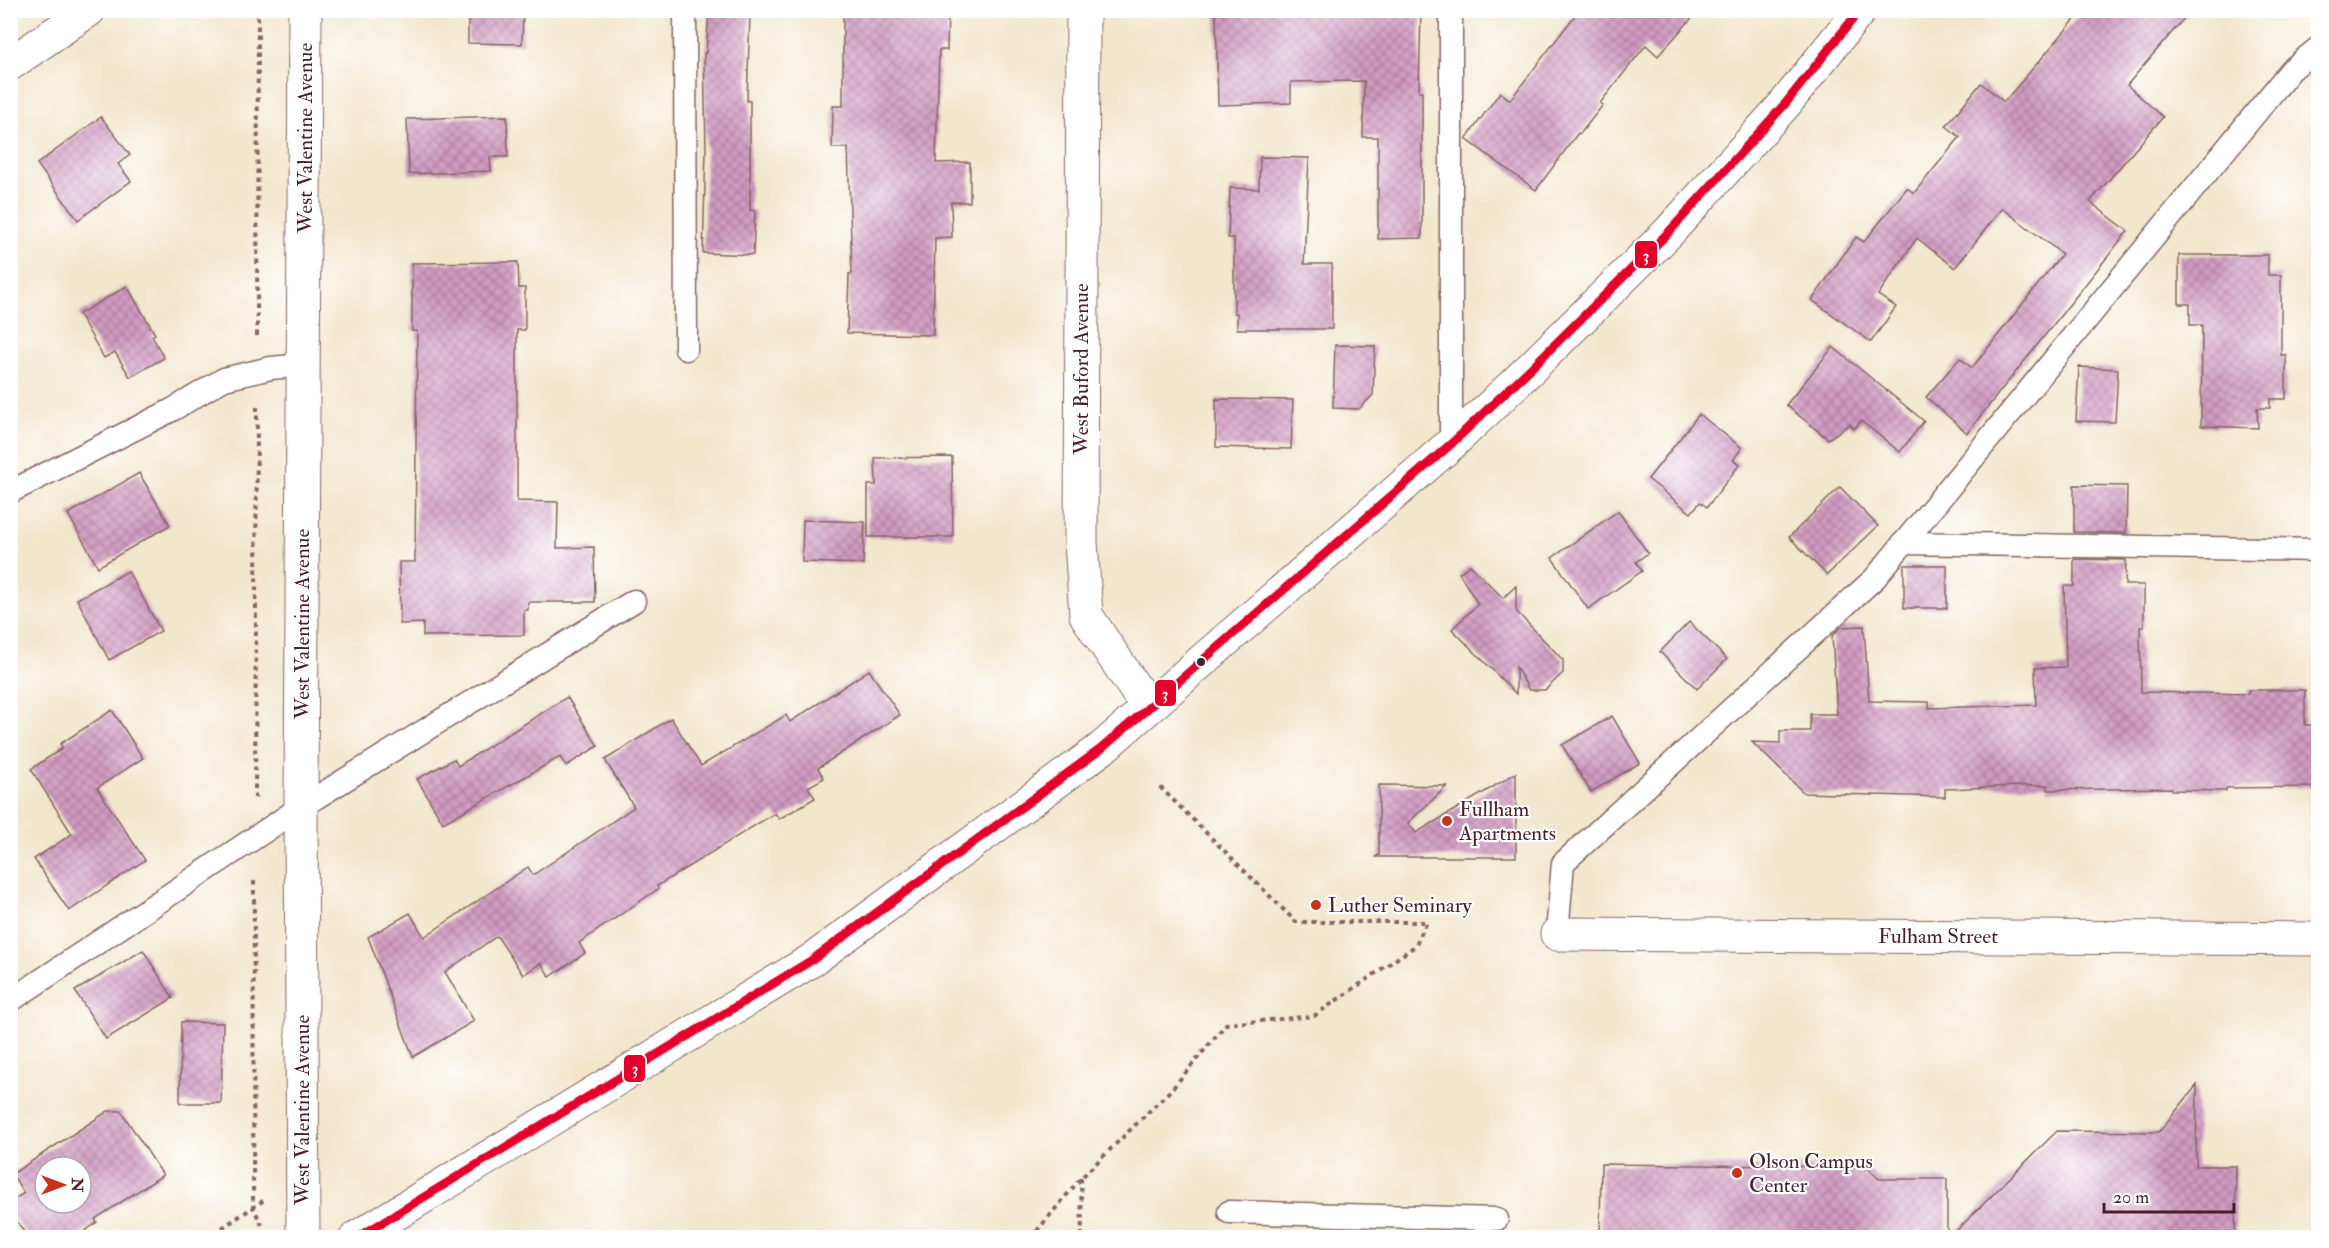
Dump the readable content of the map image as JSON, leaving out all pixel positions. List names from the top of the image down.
{
  "streets": {
    "street": ["West Valentine Avenue", "West Buford Avenue", "Fulham Street"]
  },
  "places": ["Fullham Apartments", "Luther Seminary", "Olson Campus Center"],
  "lines": ["transit line 3"],
  "scale_bar": "20 m",
  "north": "right"
}
